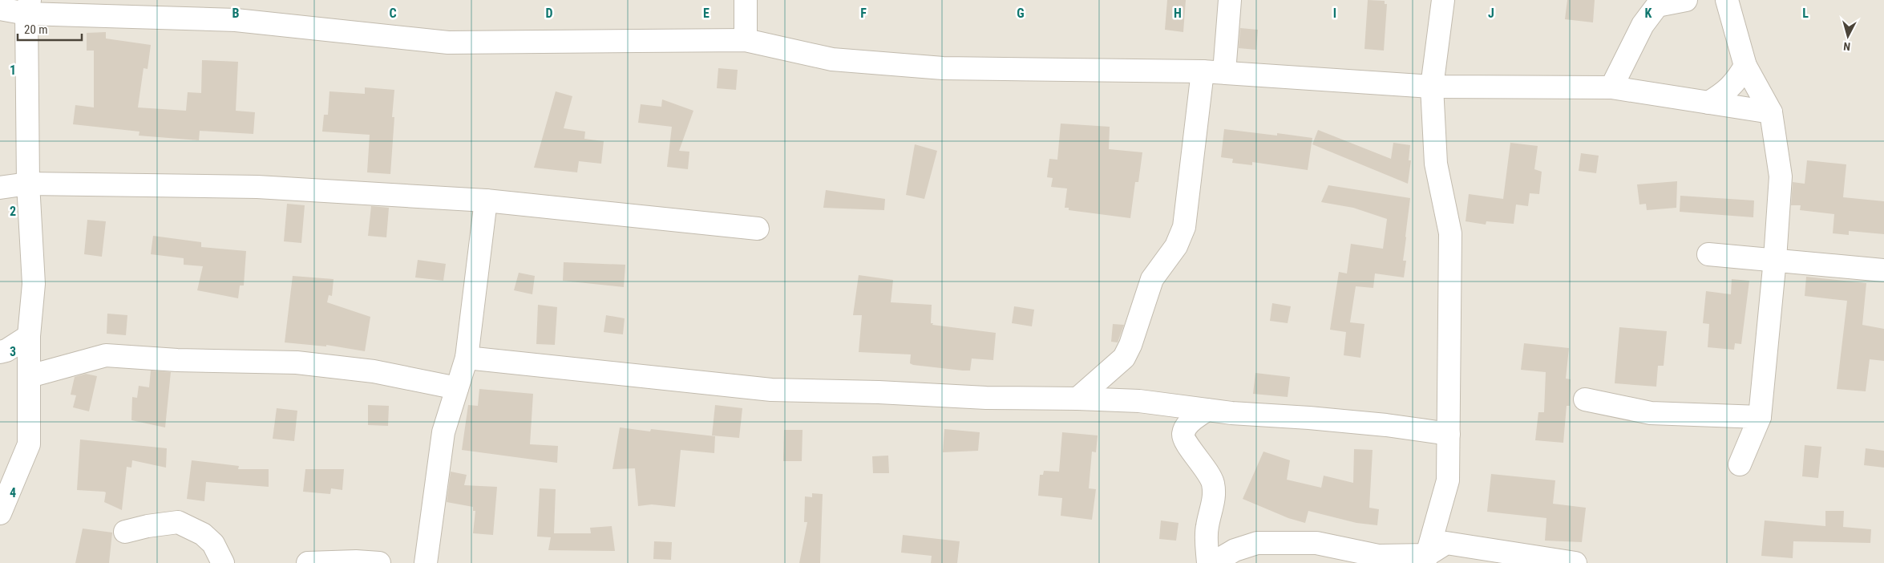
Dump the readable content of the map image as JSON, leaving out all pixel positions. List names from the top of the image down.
{
  "scale_bar": "20 m",
  "north": "bottom",
  "grid": {
    "columns": [
      "B",
      "C",
      "D",
      "E",
      "F",
      "G",
      "H",
      "I",
      "J",
      "K",
      "L"
    ],
    "rows": [
      "1",
      "2",
      "3",
      "4"
    ]
  }
}
